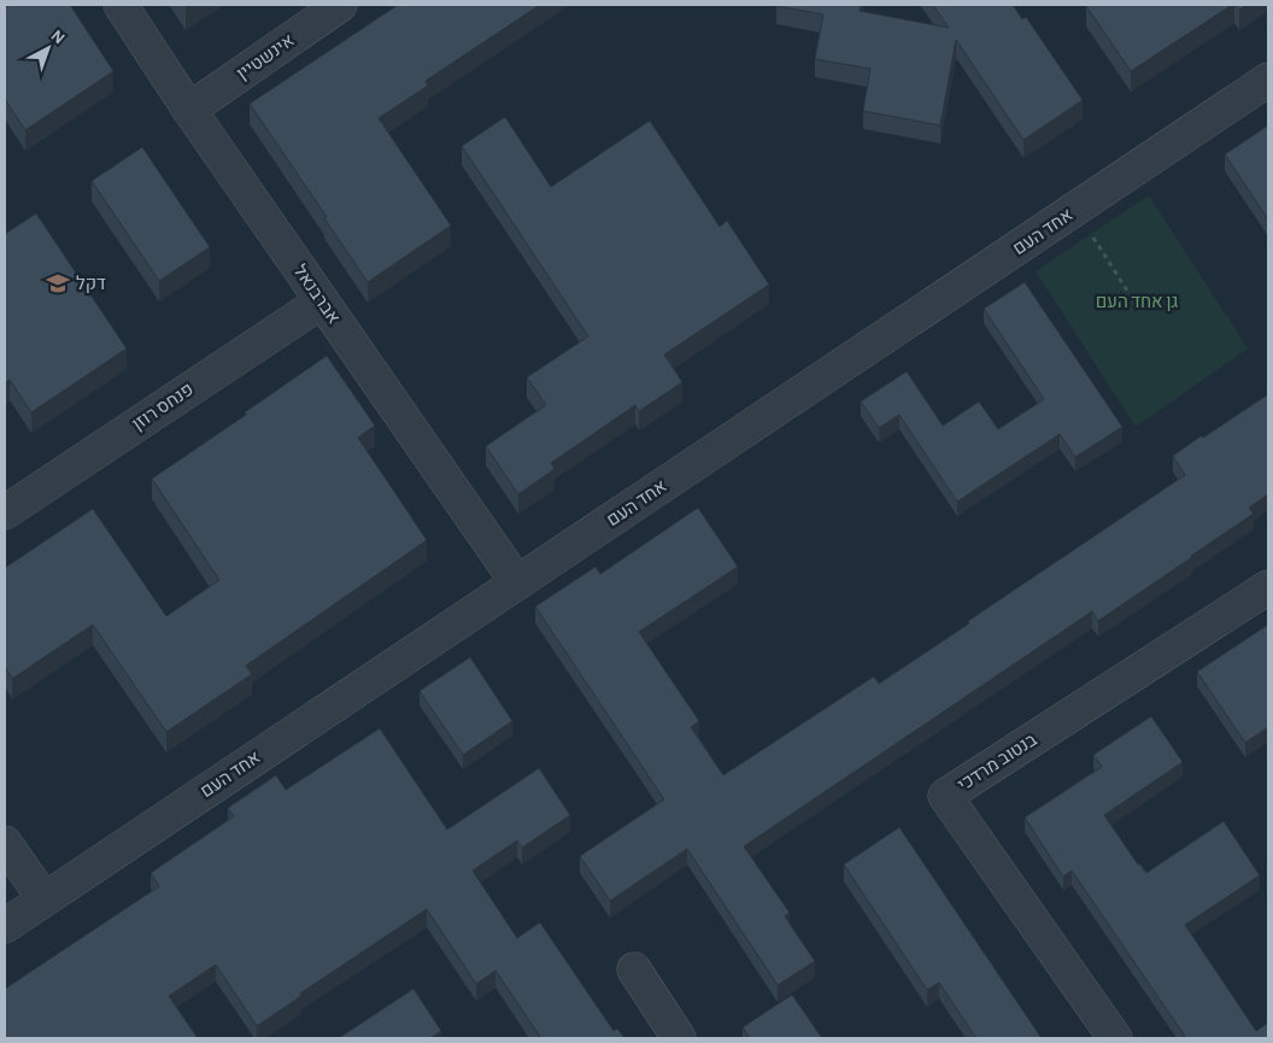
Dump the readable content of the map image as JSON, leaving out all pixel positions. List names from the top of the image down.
{
  "streets": {
    "street": [
      "אינשטיין",
      "אחד העם",
      "אברבנאל",
      "פנחס רוזן",
      "בנטוב מרדכי"
    ]
  },
  "crossings": [
    ["אינשטיין", "אברבנאל"],
    ["אחד העם", "אברבנאל"],
    ["אברבנאל", "פנחס רוזן"]
  ],
  "parks": ["גן אחד העם"],
  "places": {
    "school or university": ["דקל"]
  },
  "north": "top right"
}
